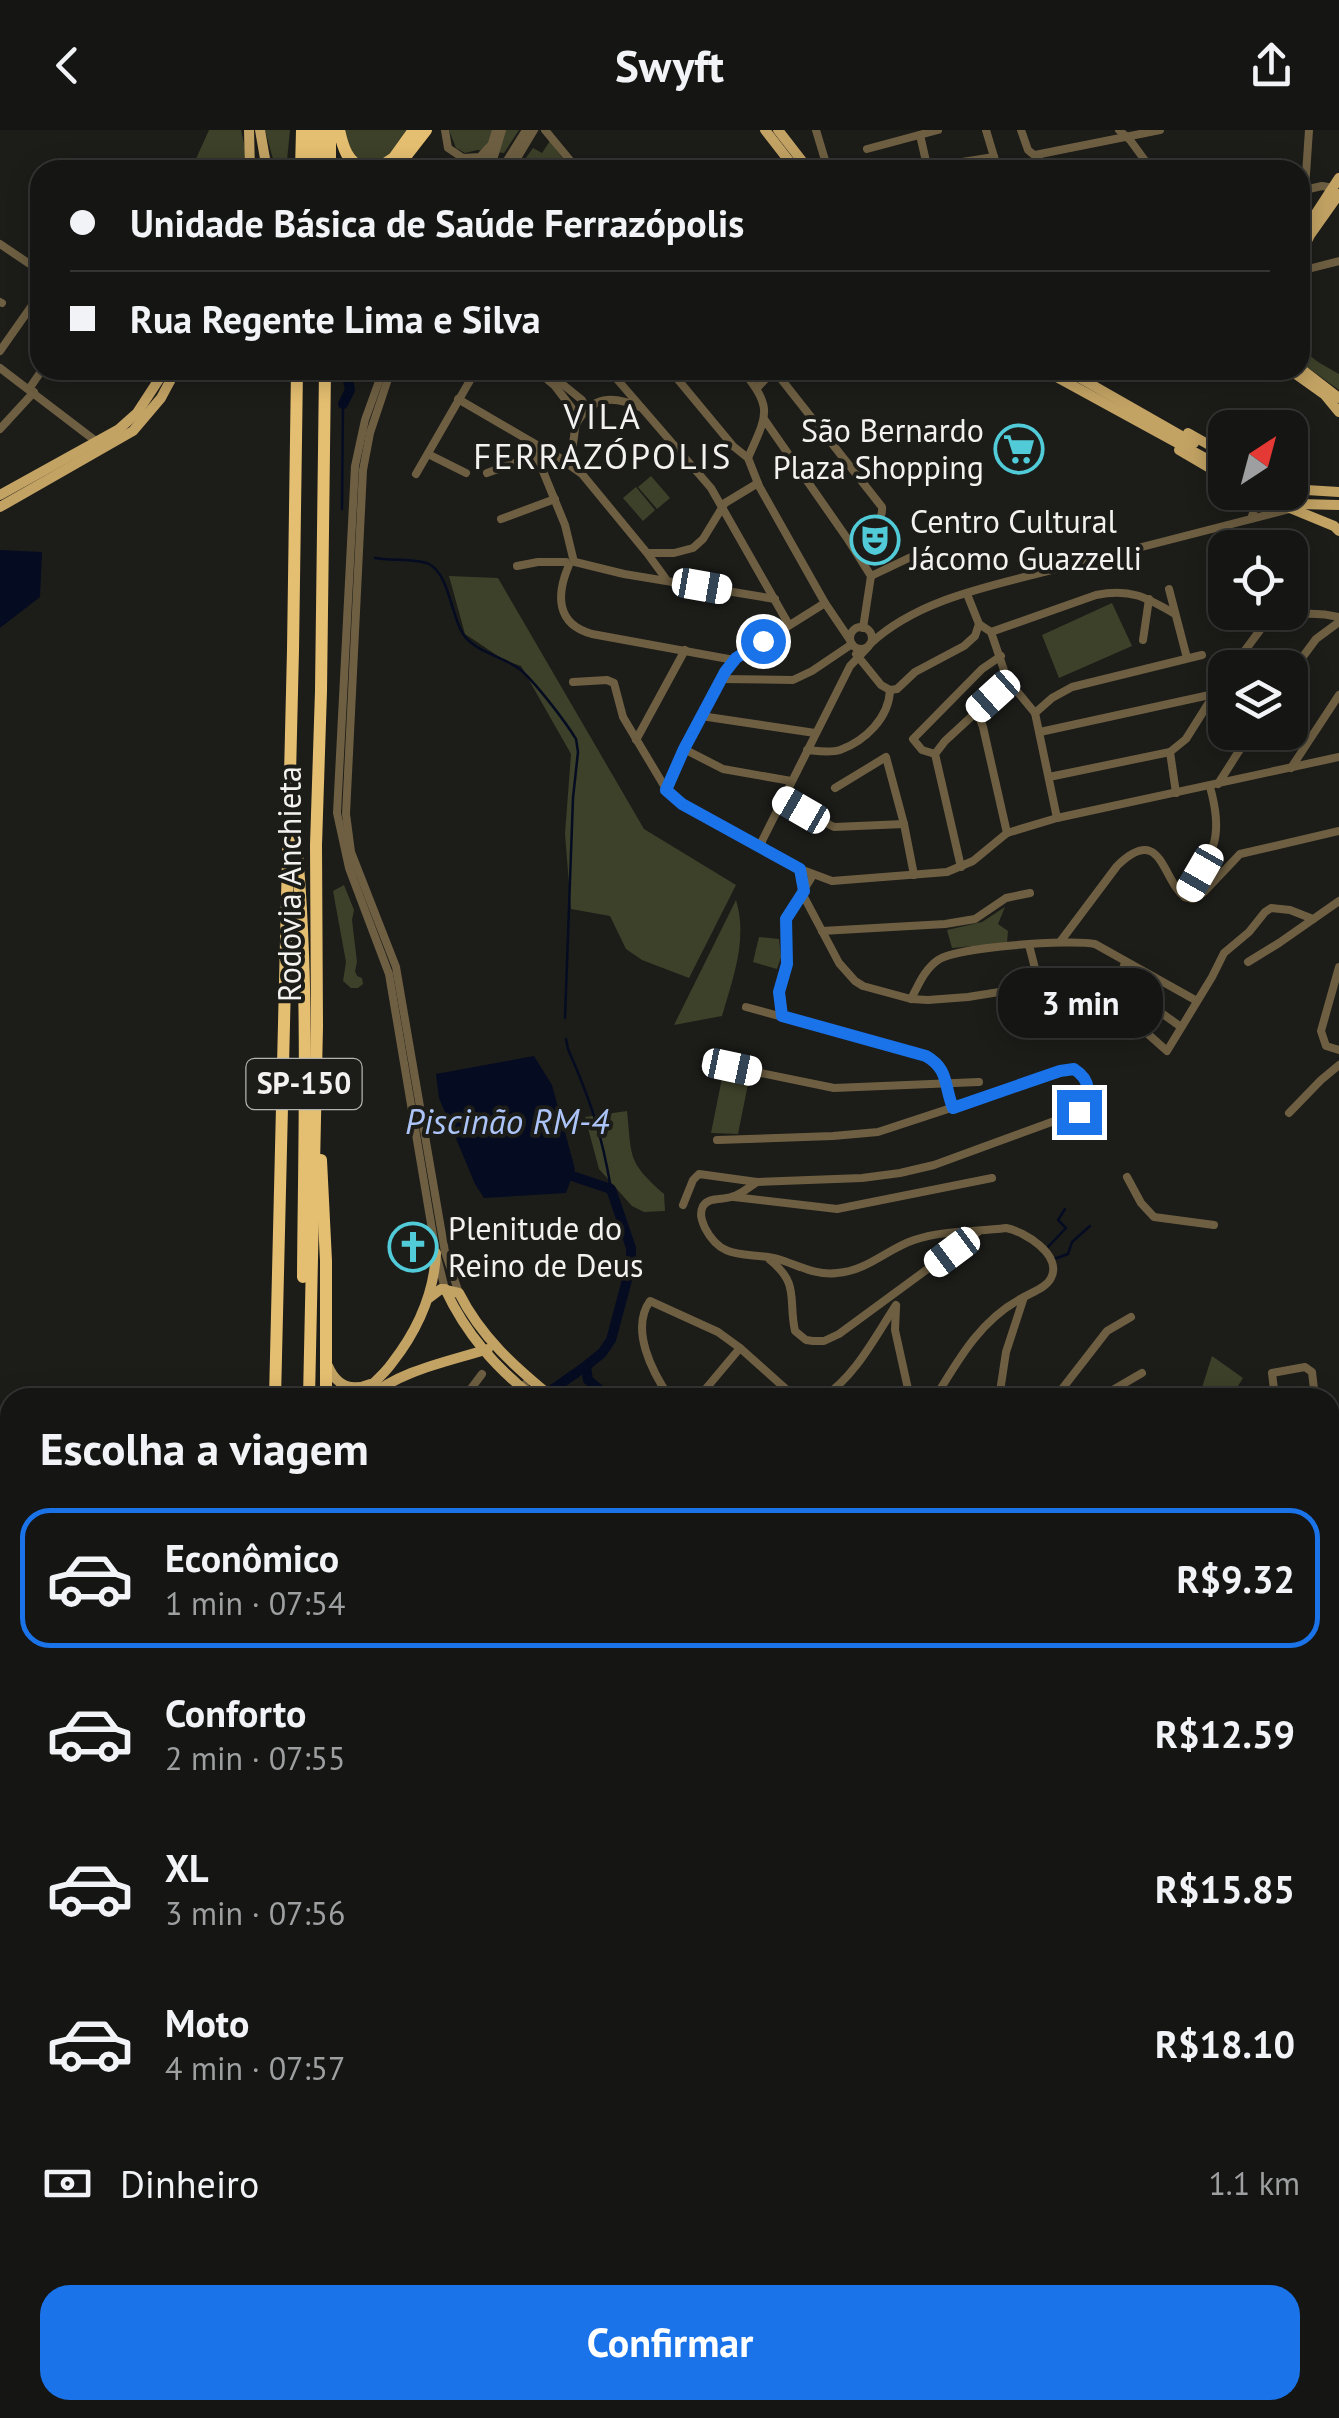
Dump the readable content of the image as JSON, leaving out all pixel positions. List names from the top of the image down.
{
  "streets": {
    "highway": ["Rodovia Anchieta", "SP-150"]
  },
  "districts": ["VILA FERRAZÓPOLIS"],
  "water": ["Piscinão RM-4"],
  "places": {
    "supermarket": ["São Bernardo Plaza Shopping"],
    "theatre": ["Centro Cultural Jácomo Guazzelli"],
    "church": ["Plenitude do Reino de Deus"]
  },
  "north": "top right",
  "page": {
    "header": "Swyft",
    "banner": ["Unidade Básica de Saúde Ferrazópolis", "Rua Regente Lima e Silva"],
    "bubble": "3 min",
    "heading": "Escolha a viagem",
    "list": [
      {
        "name": "Econômico",
        "note": "1 min · 07:54",
        "value": "R$9.32"
      },
      {
        "name": "Conforto",
        "note": "2 min · 07:55",
        "value": "R$12.59"
      },
      {
        "name": "XL",
        "note": "3 min · 07:56",
        "value": "R$15.85"
      },
      {
        "name": "Moto",
        "note": "4 min · 07:57",
        "value": "R$18.10"
      }
    ],
    "pay": ["Dinheiro", "1.1 km"],
    "buttons": "Confirmar"
  }
}
